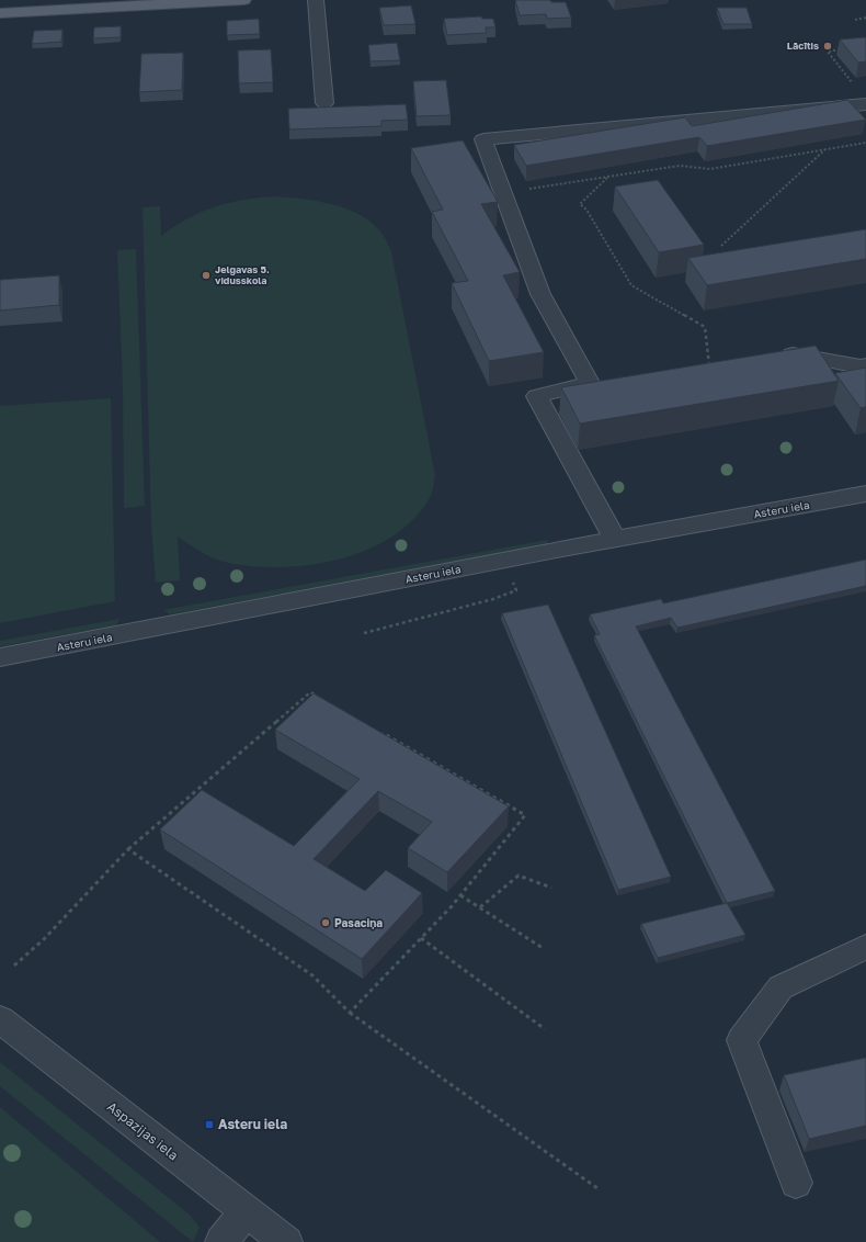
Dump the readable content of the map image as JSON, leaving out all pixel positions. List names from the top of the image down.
{
  "streets": {
    "street": ["Asteru iela", "Aspazijas iela"]
  },
  "places": {
    "other": ["Lācītis", "Jelgavas 5. vidusskola", "Pasaciņa"],
    "transit": ["Asteru iela"]
  }
}
